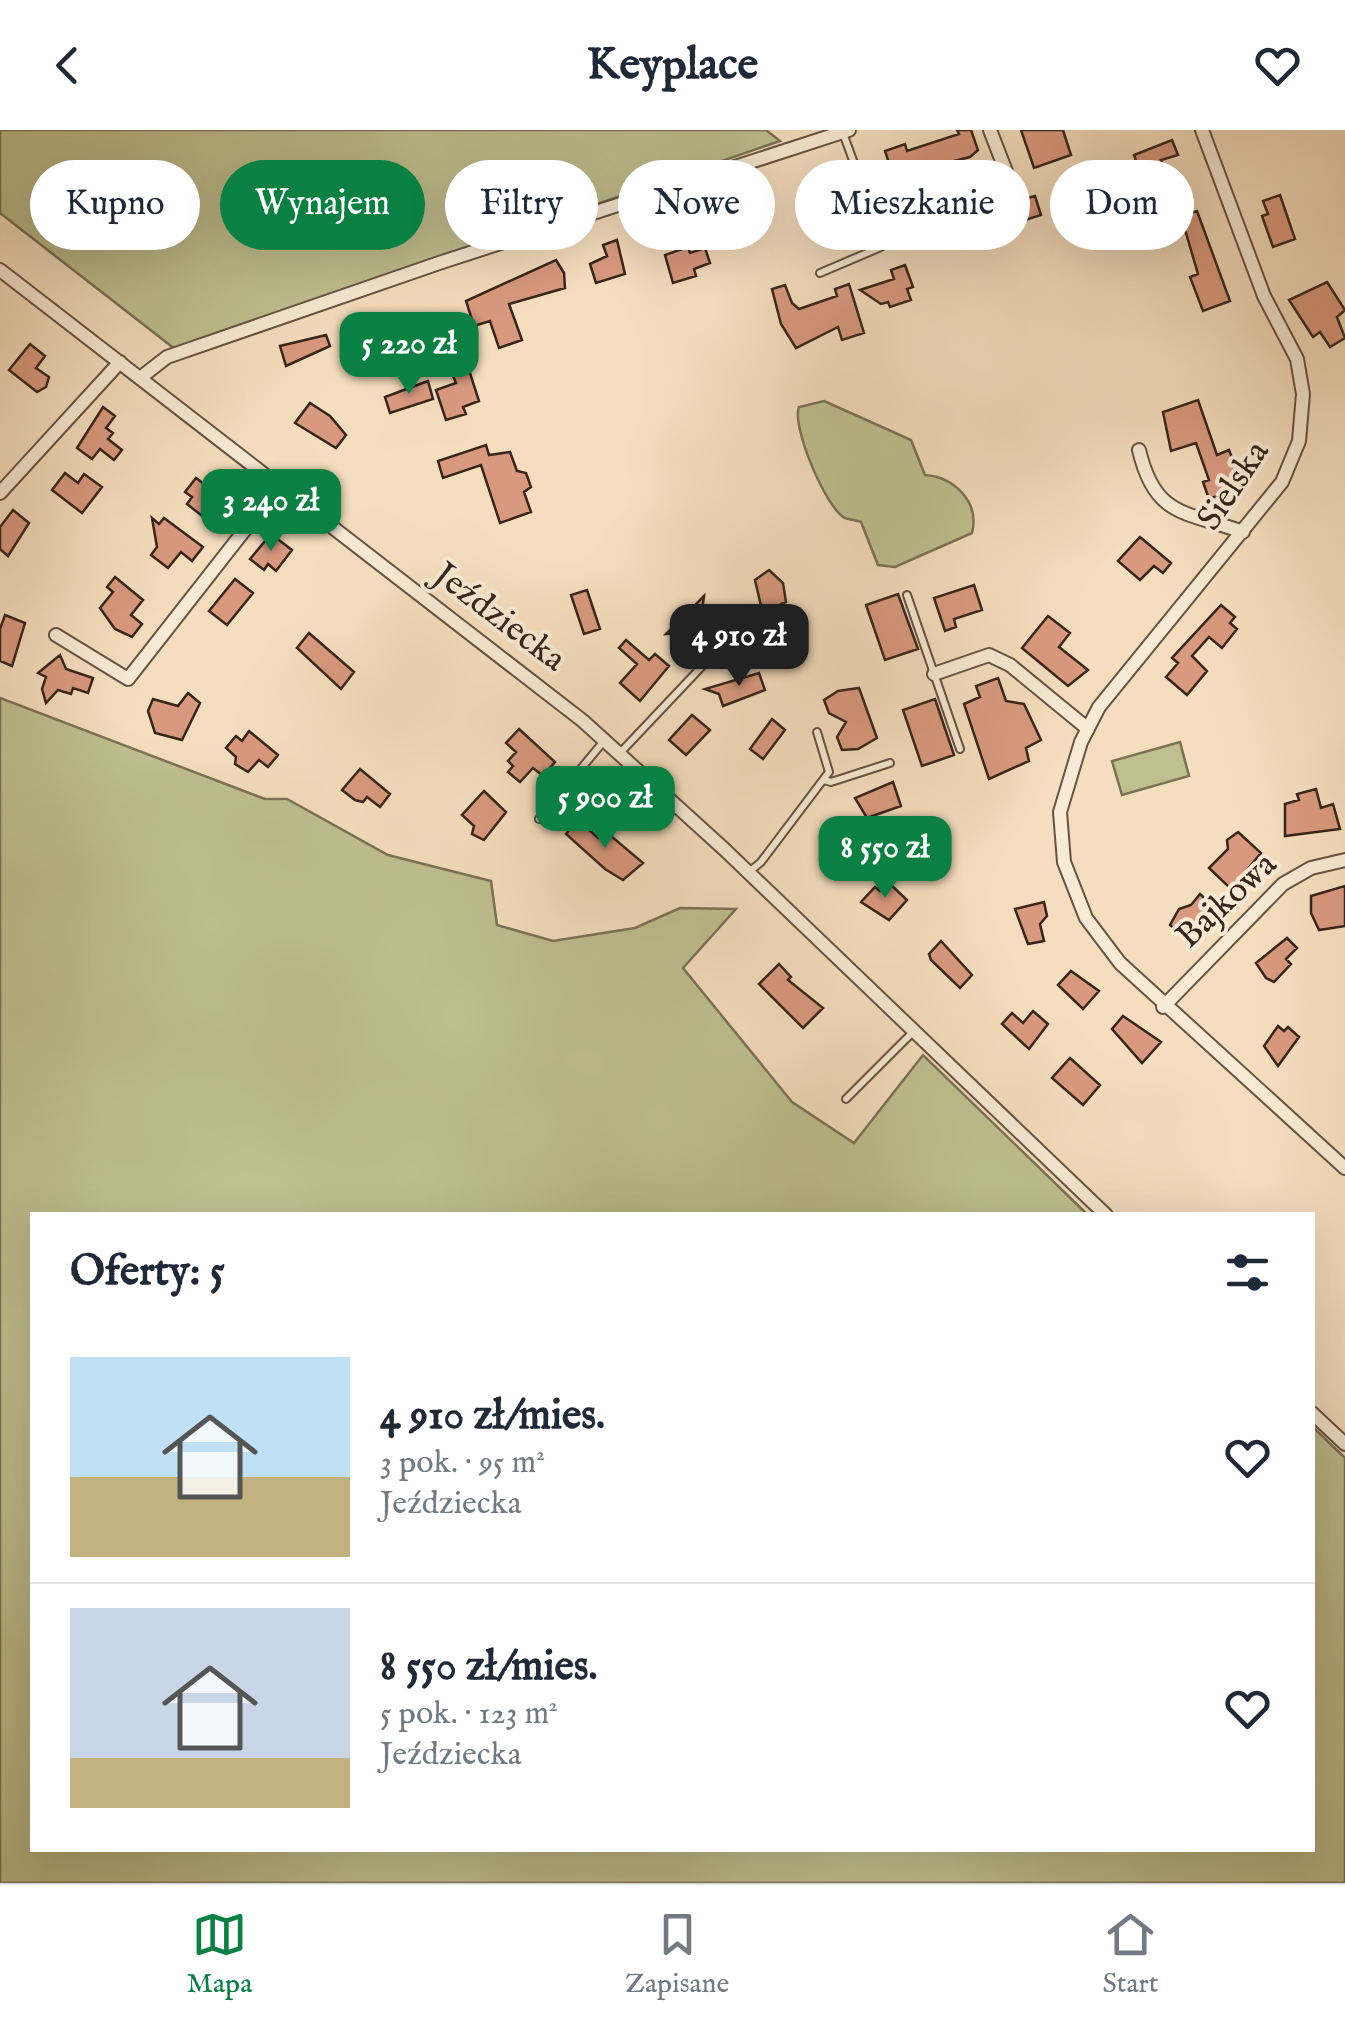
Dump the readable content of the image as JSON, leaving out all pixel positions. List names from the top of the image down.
{
  "streets": {
    "street": ["Sielska", "Jeździecka", "Bajkowa"]
  },
  "crossings": [
    ["Sielska", "Bajkowa"]
  ],
  "page": {
    "header": "Keyplace",
    "chip": [
      "Kupno",
      "Wynajem",
      "Filtry",
      "Nowe",
      "Mieszkanie",
      "Dom"
    ],
    "price": [
      "5 220 zł",
      "3 240 zł",
      "4 910 zł",
      "5 900 zł",
      "8 550 zł"
    ],
    "heading": "Oferty: 5",
    "list": [
      {
        "name": "4 910 zł/mies.",
        "note": "3 pok. · 95 m² · Jeździecka"
      },
      {
        "name": "8 550 zł/mies.",
        "note": "5 pok. · 123 m² · Jeździecka"
      }
    ],
    "tabs": ["Mapa", "Zapisane", "Start"]
  }
}
